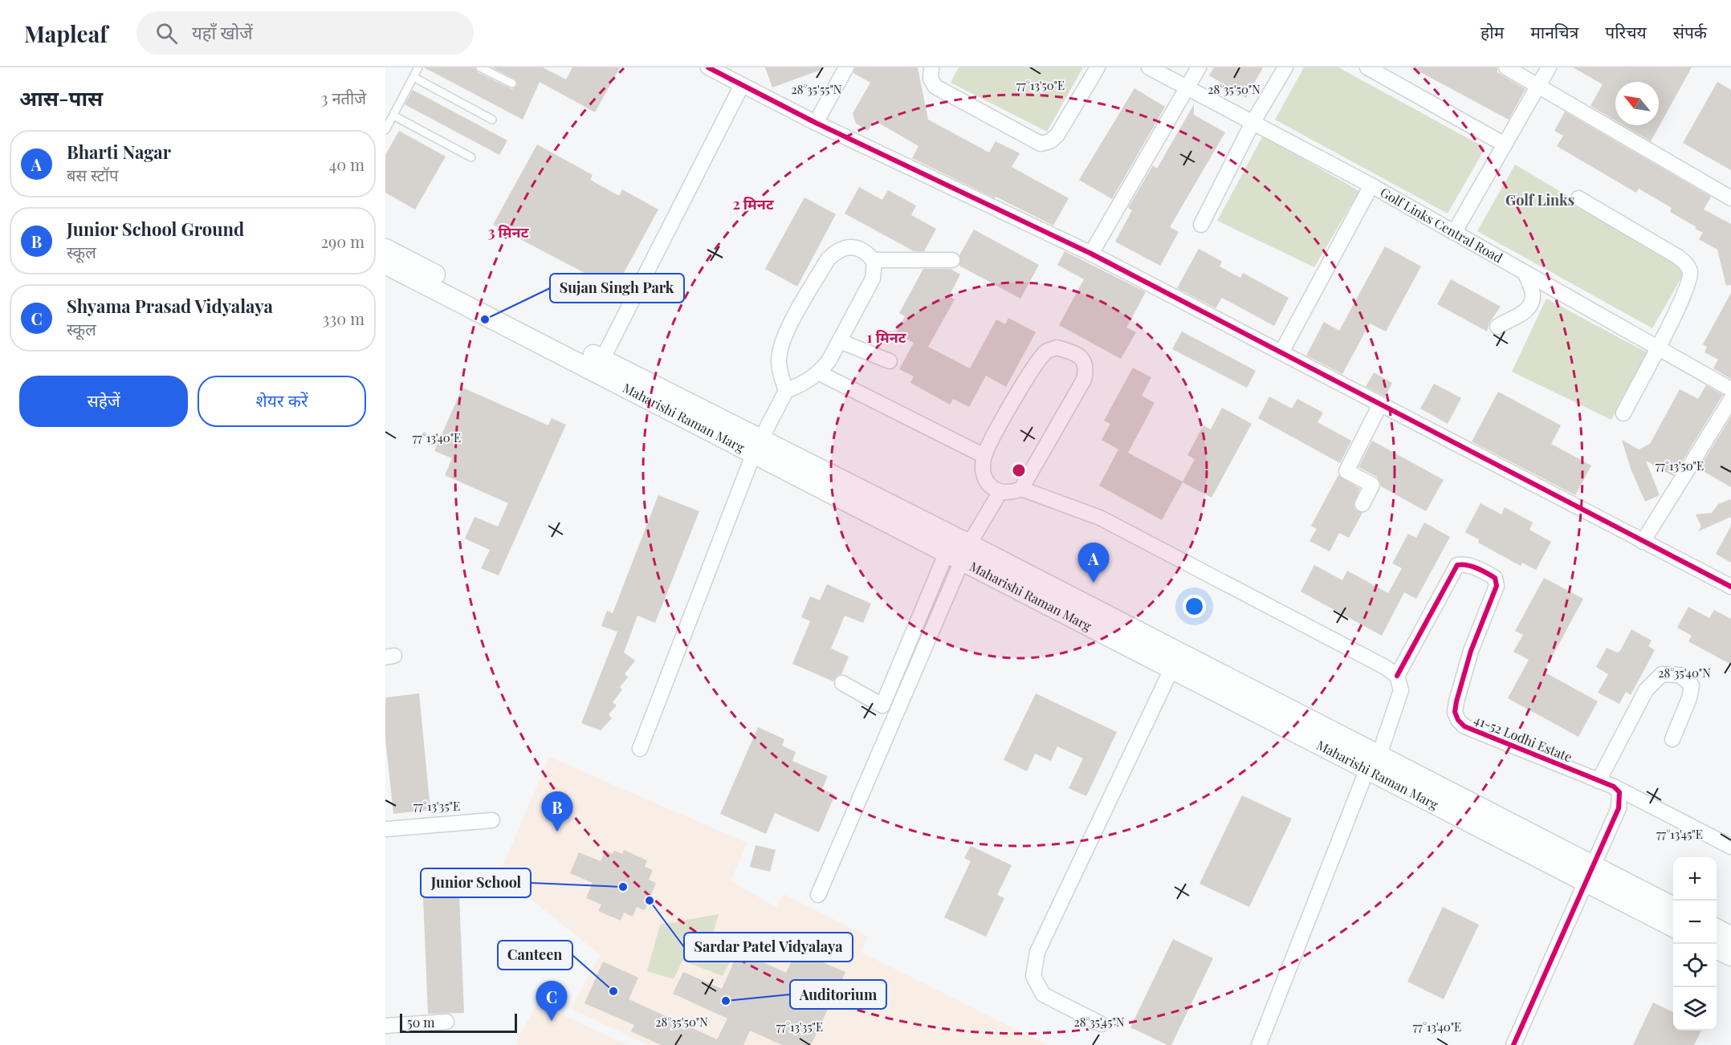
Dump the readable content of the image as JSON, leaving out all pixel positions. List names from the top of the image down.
{
  "streets": {
    "main road": ["Maharishi Raman Marg"],
    "street": ["Golf Links Central Road", "41-52 Lodhi Estate"]
  },
  "districts": ["Golf Links"],
  "places": [
    "Sujan Singh Park",
    "Junior School",
    "Sardar Patel Vidyalaya",
    "Canteen",
    "Auditorium"
  ],
  "scale_bar": "50 m",
  "north": "top left",
  "page": {
    "header": "Mapleaf",
    "search": "यहाँ खोजें",
    "nav": [
      "होम",
      "मानचित्र",
      "परिचय",
      "संपर्क"
    ],
    "heading": ["आस-पास", "3 नतीजे"],
    "list": [
      {
        "mark": "A",
        "name": "Bharti Nagar",
        "note": "बस स्टॉप",
        "value": "40 m"
      },
      {
        "mark": "B",
        "name": "Junior School Ground",
        "note": "स्कूल",
        "value": "290 m"
      },
      {
        "mark": "C",
        "name": "Shyama Prasad Vidyalaya",
        "note": "स्कूल",
        "value": "330 m"
      }
    ],
    "buttons": ["सहेजें", "शेयर करें"],
    "pins": ["A", "B", "C"],
    "map_buttons": ["+", "−"],
    "scale": "50 m"
  },
  "coordinates": [
    "77°13'50\"E",
    "28°35'55\"N",
    "28°35'50\"N",
    "77°13'40\"E",
    "28°35'40\"N",
    "77°13'35\"E",
    "77°13'45\"E",
    "28°35'45\"N"
  ],
  "rings": ["2 मिनट", "3 मिनट", "1 मिनट"]
}
